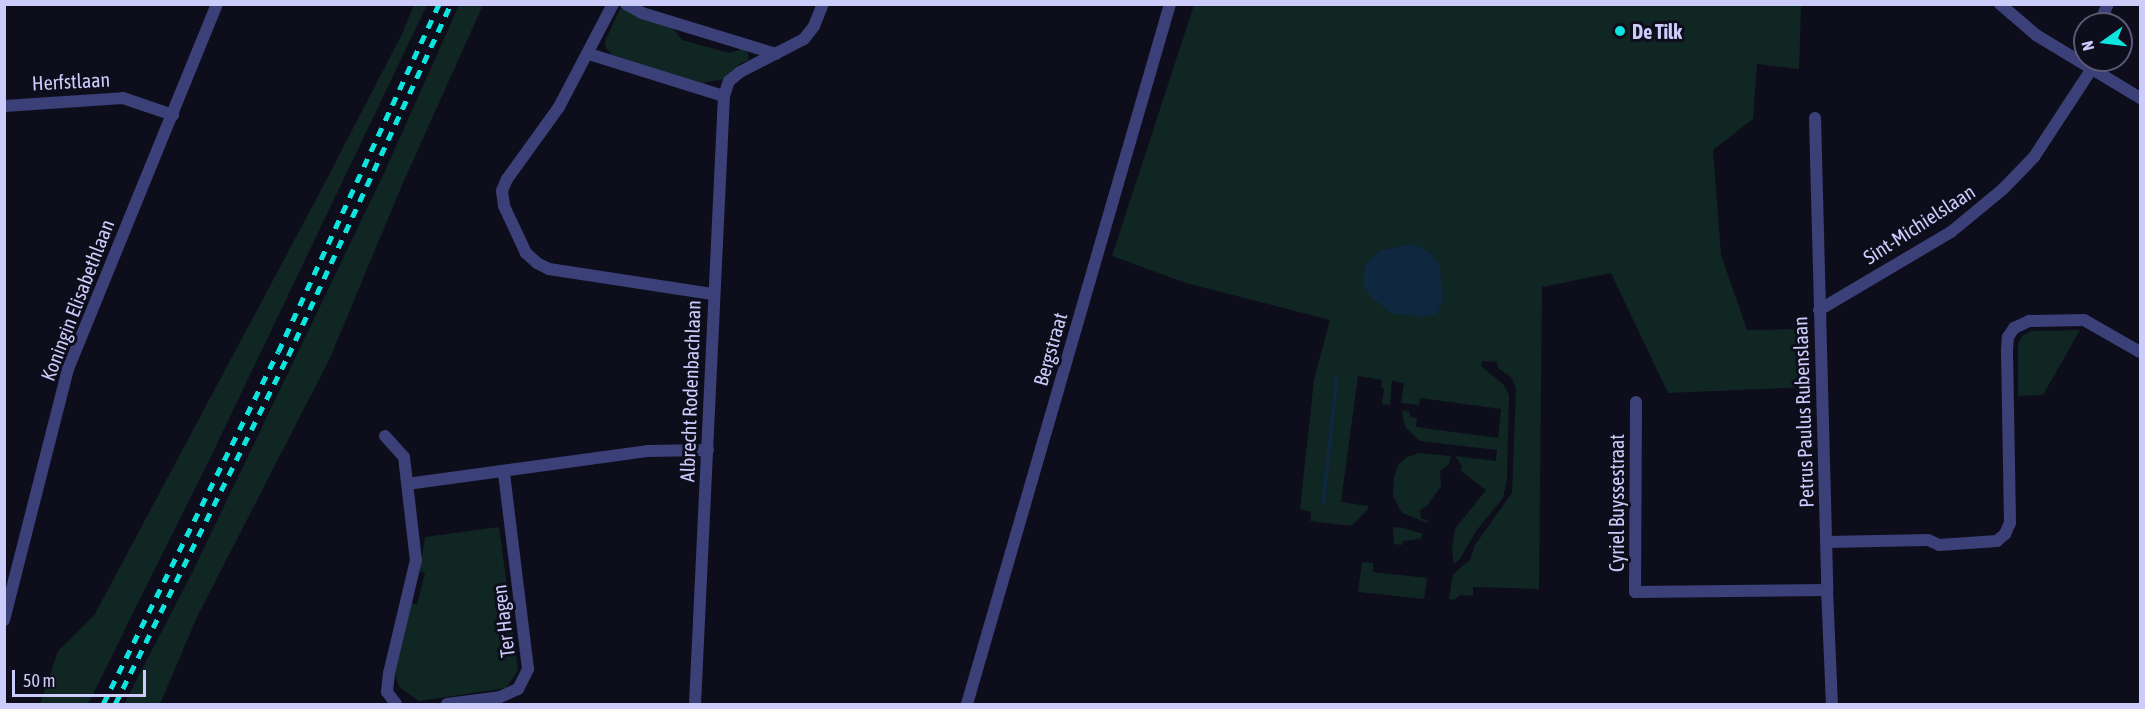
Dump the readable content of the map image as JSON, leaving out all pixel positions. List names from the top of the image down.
{
  "streets": {
    "street": [
      "Herfstlaan",
      "Sint-Michielslaan",
      "Koningin Elisabethlaan",
      "Bergstraat",
      "Albrecht Rodenbachlaan",
      "Petrus Paulus Rubenslaan",
      "Cyriel Buyssestraat",
      "Ter Hagen"
    ]
  },
  "crossings": [
    ["Herfstlaan", "Koningin Elisabethlaan"],
    ["Sint-Michielslaan", "Petrus Paulus Rubenslaan"],
    ["Petrus Paulus Rubenslaan", "Cyriel Buyssestraat"]
  ],
  "places": ["De Tilk"],
  "scale_bar": "50 m",
  "north": "left"
}
